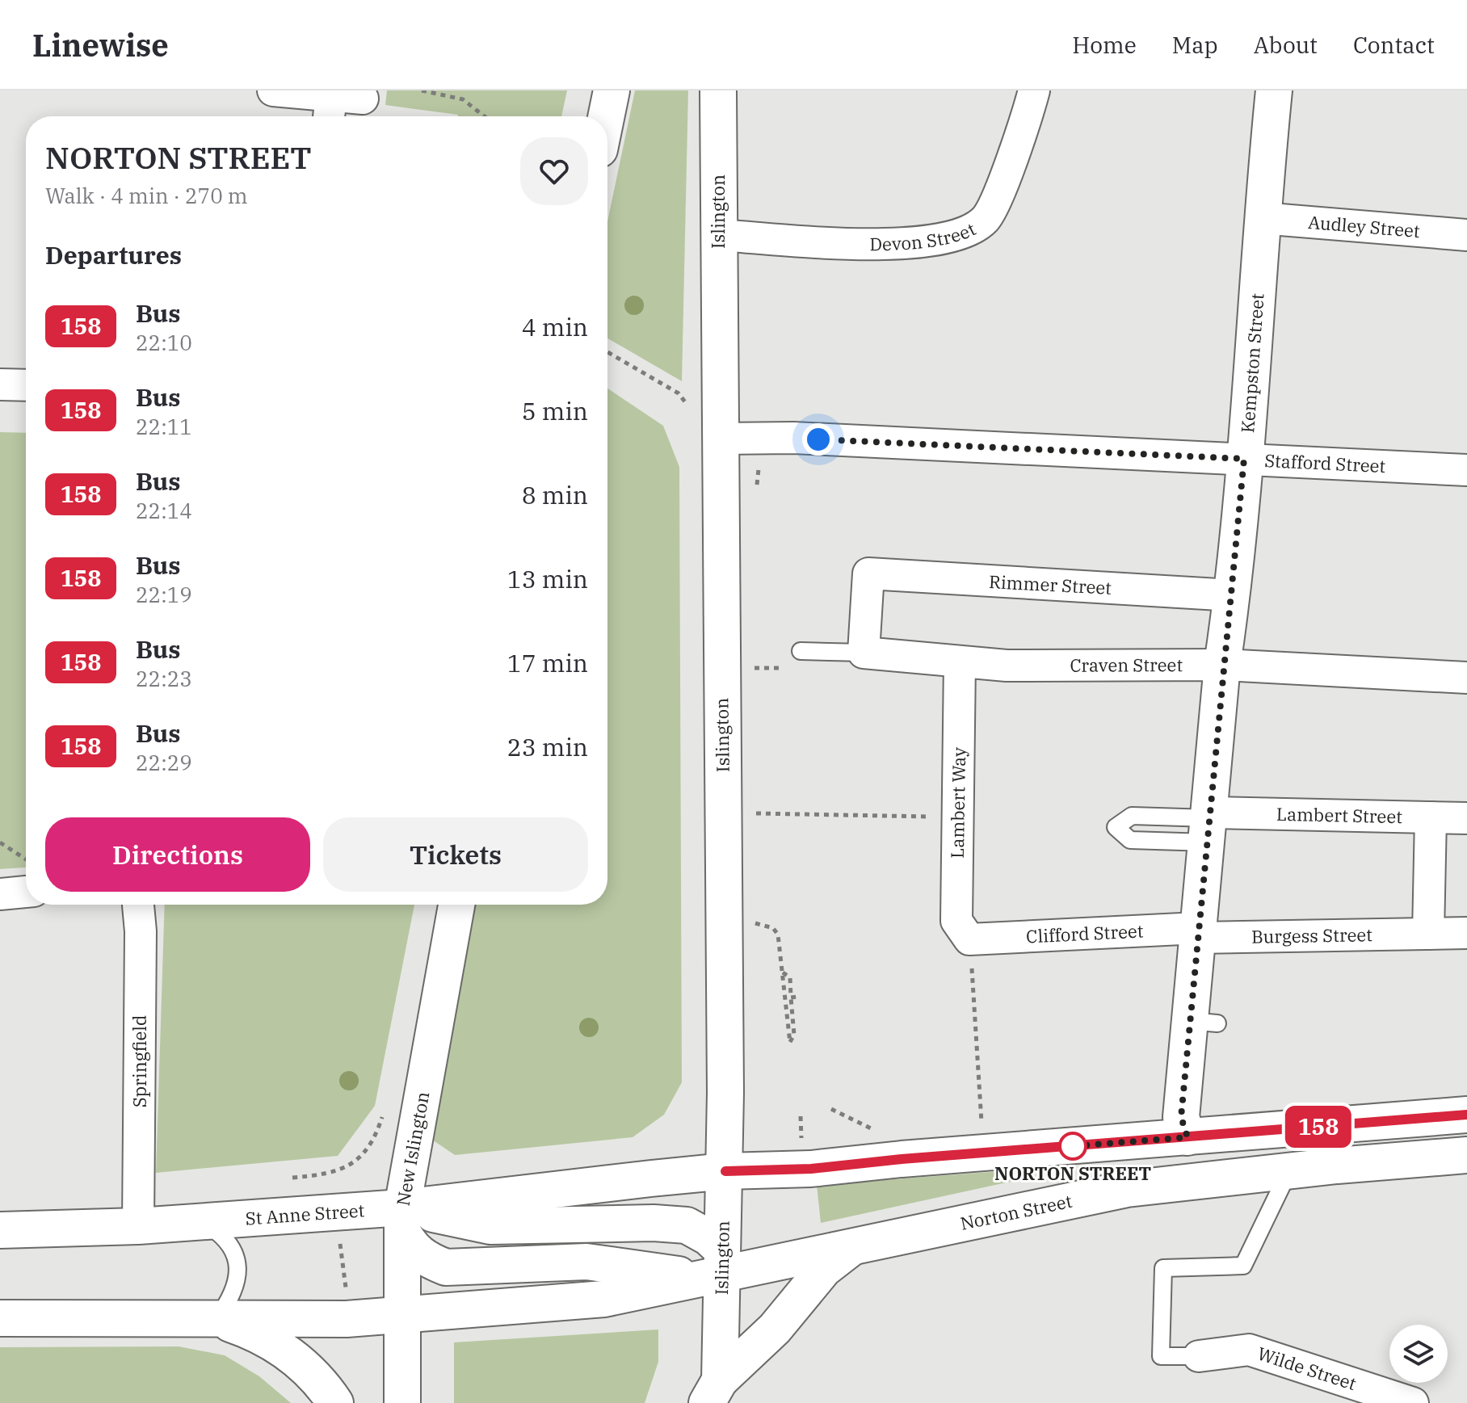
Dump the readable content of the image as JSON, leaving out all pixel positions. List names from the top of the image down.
{
  "streets": {
    "main road": [
      "Islington",
      "Kempston Street",
      "New Islington",
      "Norton Street",
      "St Anne Street"
    ],
    "street": [
      "Audley Street",
      "Devon Street",
      "Stafford Street",
      "Rimmer Street",
      "Craven Street",
      "Lambert Way",
      "Lambert Street",
      "Clifford Street",
      "Burgess Street",
      "Springfield",
      "Wilde Street"
    ]
  },
  "crossings": [
    ["Islington", "Devon Street"],
    ["Islington", "Stafford Street"],
    ["Islington", "Norton Street"],
    ["Islington", "St Anne Street"],
    ["Audley Street", "Kempston Street"],
    ["Kempston Street", "Stafford Street"],
    ["Kempston Street", "Rimmer Street"],
    ["Kempston Street", "Craven Street"],
    ["Kempston Street", "Lambert Street"],
    ["Kempston Street", "Clifford Street"],
    ["Kempston Street", "Burgess Street"],
    ["Rimmer Street", "Craven Street"],
    ["Craven Street", "Lambert Way"],
    ["Lambert Way", "Clifford Street"],
    ["Clifford Street", "Burgess Street"],
    ["Springfield", "St Anne Street"],
    ["New Islington", "St Anne Street"]
  ],
  "places": ["NORTON STREET"],
  "lines": ["bus line 158"],
  "page": {
    "header": "Linewise",
    "nav": [
      "Home",
      "Map",
      "About",
      "Contact"
    ],
    "on_map": "158",
    "heading": [
      ["NORTON STREET", "Walk · 4 min · 270 m"],
      "Departures"
    ],
    "list": [
      {
        "mark": "158",
        "name": "Bus",
        "note": "22:10",
        "value": "4 min"
      },
      {
        "mark": "158",
        "name": "Bus",
        "note": "22:11",
        "value": "5 min"
      },
      {
        "mark": "158",
        "name": "Bus",
        "note": "22:14",
        "value": "8 min"
      },
      {
        "mark": "158",
        "name": "Bus",
        "note": "22:19",
        "value": "13 min"
      },
      {
        "mark": "158",
        "name": "Bus",
        "note": "22:23",
        "value": "17 min"
      },
      {
        "mark": "158",
        "name": "Bus",
        "note": "22:29",
        "value": "23 min"
      }
    ],
    "buttons": ["Directions", "Tickets"]
  }
}
